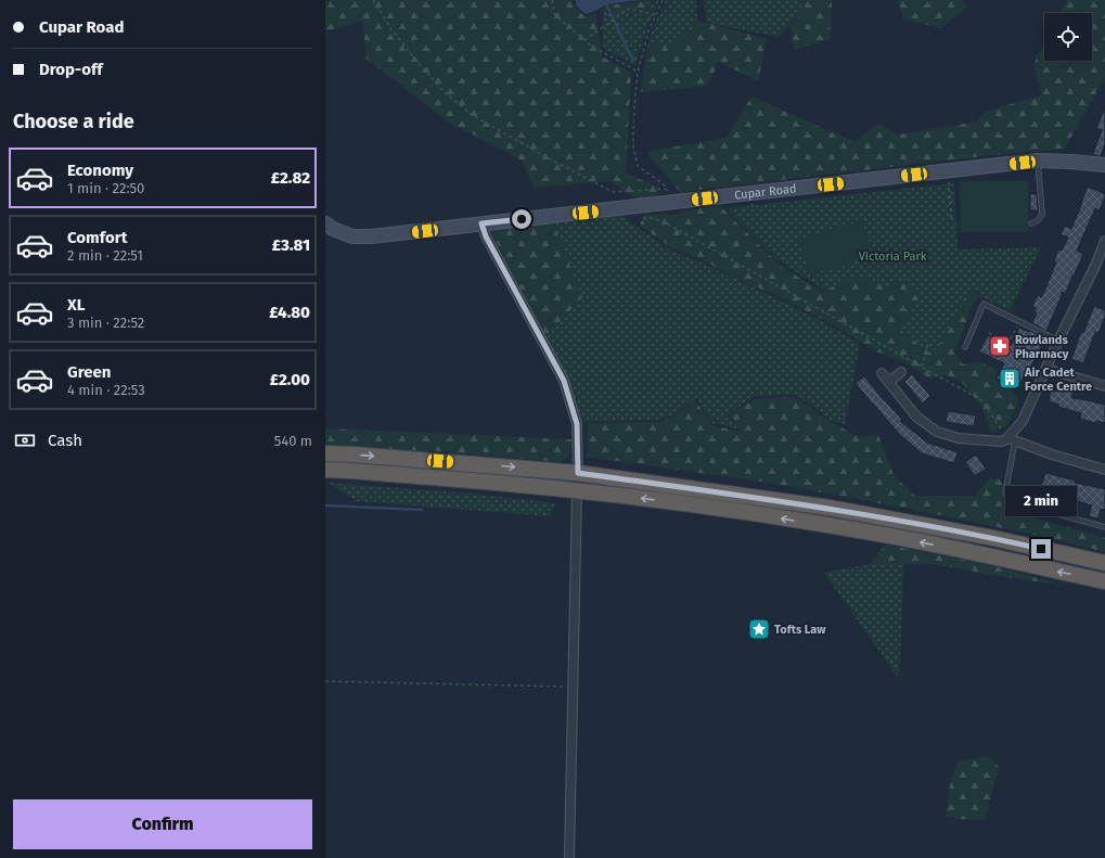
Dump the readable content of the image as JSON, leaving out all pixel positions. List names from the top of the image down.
{
  "streets": {
    "main road": ["Cupar Road"]
  },
  "parks": ["Victoria Park"],
  "places": {
    "pharmacy": ["Rowlands Pharmacy"],
    "building": ["Air Cadet Force Centre"],
    "place": ["Tofts Law"]
  },
  "page": {
    "banner": ["Cupar Road", "Drop-off"],
    "heading": "Choose a ride",
    "list": [
      {
        "name": "Economy",
        "note": "1 min · 22:50",
        "value": "£2.82"
      },
      {
        "name": "Comfort",
        "note": "2 min · 22:51",
        "value": "£3.81"
      },
      {
        "name": "XL",
        "note": "3 min · 22:52",
        "value": "£4.80"
      },
      {
        "name": "Green",
        "note": "4 min · 22:53",
        "value": "£2.00"
      }
    ],
    "pay": ["Cash", "540 m"],
    "bubble": "2 min",
    "buttons": "Confirm"
  }
}
